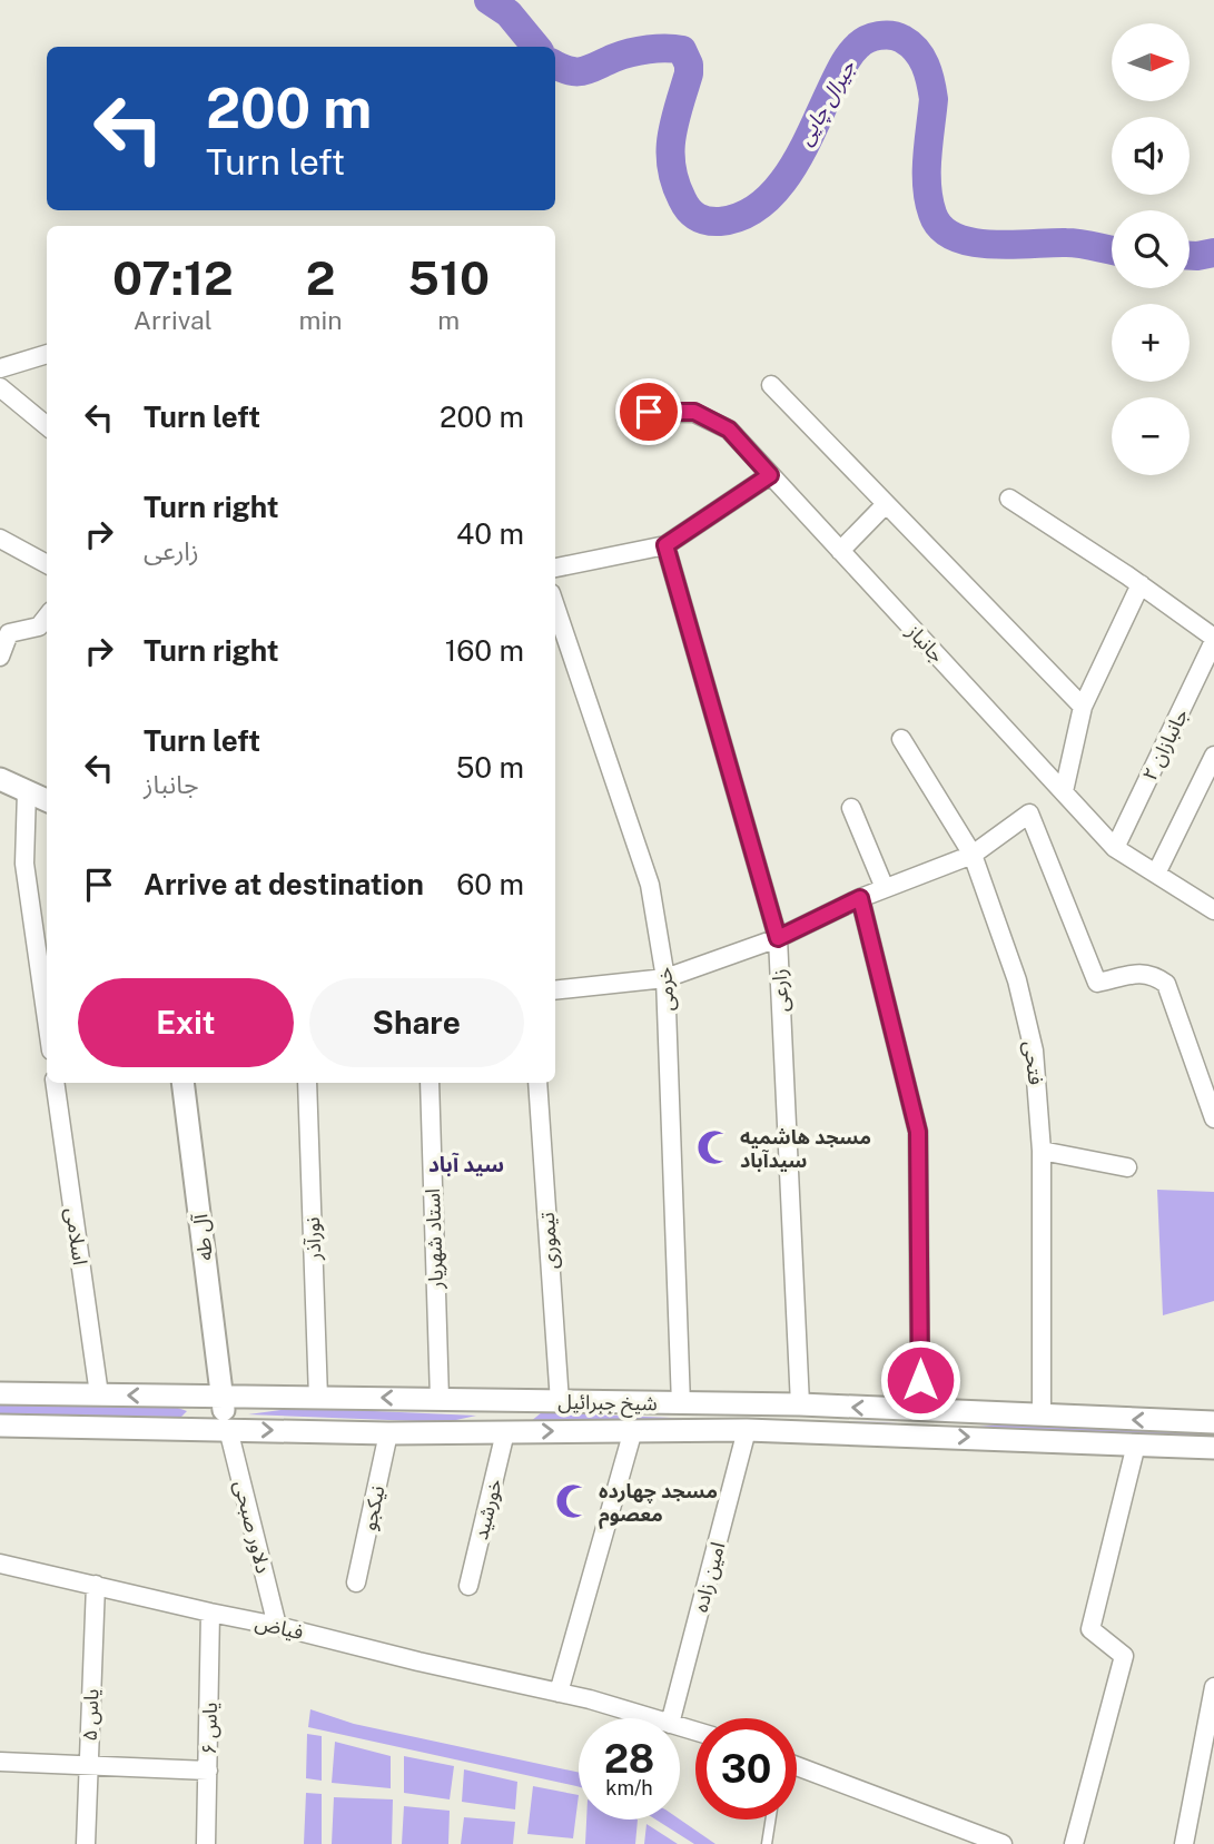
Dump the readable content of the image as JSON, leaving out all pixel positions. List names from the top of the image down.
{
  "streets": {
    "street": [
      "جانباز",
      "جانبازان ۲",
      "خرمی",
      "زارعی",
      "فتحی",
      "اسلامی",
      "آل طه",
      "نورآذر",
      "استاد شهریار",
      "تیموری",
      "شیخ جبرائیل",
      "نیکجو",
      "خورشید",
      "دلاور صبحی",
      "امین زاده",
      "فیاض",
      "یاس ۵",
      "یاس ۶"
    ]
  },
  "crossings": [
    ["جانباز", "جانبازان ۲"],
    ["خرمی", "شیخ جبرائیل"],
    ["زارعی", "شیخ جبرائیل"],
    ["فتحی", "شیخ جبرائیل"],
    ["اسلامی", "شیخ جبرائیل"],
    ["آل طه", "شیخ جبرائیل"],
    ["آل طه", "دلاور صبحی"],
    ["نورآذر", "شیخ جبرائیل"],
    ["استاد شهریار", "شیخ جبرائیل"],
    ["تیموری", "شیخ جبرائیل"],
    ["شیخ جبرائیل", "نیکجو"],
    ["شیخ جبرائیل", "خورشید"],
    ["شیخ جبرائیل", "دلاور صبحی"],
    ["شیخ جبرائیل", "امین زاده"],
    ["دلاور صبحی", "فیاض"],
    ["فیاض", "یاس ۵"],
    ["فیاض", "یاس ۶"]
  ],
  "districts": ["سید آباد"],
  "water": ["جیرال چایی"],
  "places": {
    "mosque": ["مسجد هاشمیه سیدآباد", "مسجد چهارده معصوم"]
  },
  "north": "right",
  "page": {
    "map_buttons": ["+", "−"],
    "turn": ["200 m", "Turn left"],
    "eta": [
      "07:12",
      "Arrival",
      "2",
      "min",
      "510",
      "m"
    ],
    "list": [
      {
        "name": "Turn left",
        "value": "200 m"
      },
      {
        "name": "Turn right",
        "note": "زارعی",
        "value": "40 m"
      },
      {
        "name": "Turn right",
        "value": "160 m"
      },
      {
        "name": "Turn left",
        "note": "جانباز",
        "value": "50 m"
      },
      {
        "name": "Arrive at destination",
        "value": "60 m"
      }
    ],
    "buttons": ["Exit", "Share"],
    "speed": "28 km/h",
    "limit": "30"
  }
}
